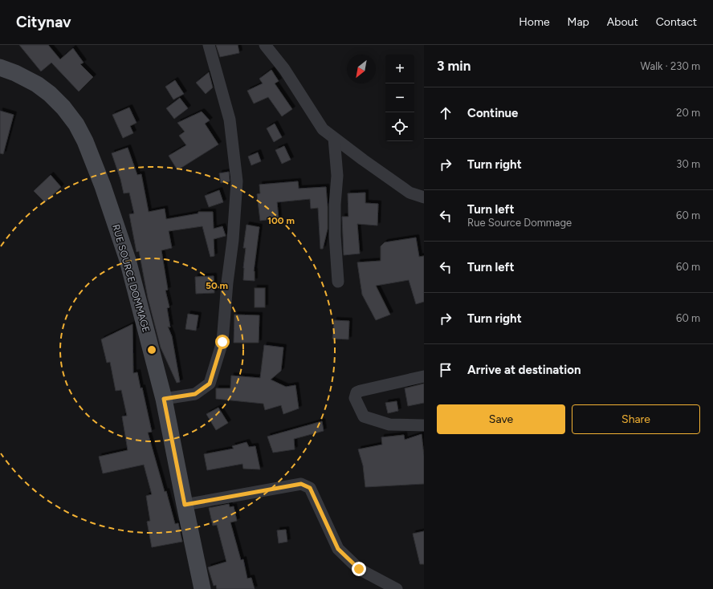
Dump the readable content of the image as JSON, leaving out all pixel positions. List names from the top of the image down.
{
  "streets": {
    "main road": ["RUE SOURCE DOMMAGE"]
  },
  "north": "bottom left",
  "page": {
    "header": "Citynav",
    "nav": [
      "Home",
      "Map",
      "About",
      "Contact"
    ],
    "heading": ["3 min", "Walk · 230 m"],
    "map_buttons": ["+", "−"],
    "list": [
      ["Continue", "20 m"],
      ["Turn right", "30 m"],
      ["Turn left", "Rue Source Dommage", "60 m"],
      ["Turn left", "60 m"],
      ["Turn right", "60 m"],
      "Arrive at destination"
    ],
    "buttons": ["Save", "Share"]
  },
  "rings": ["100 m", "50 m"]
}
